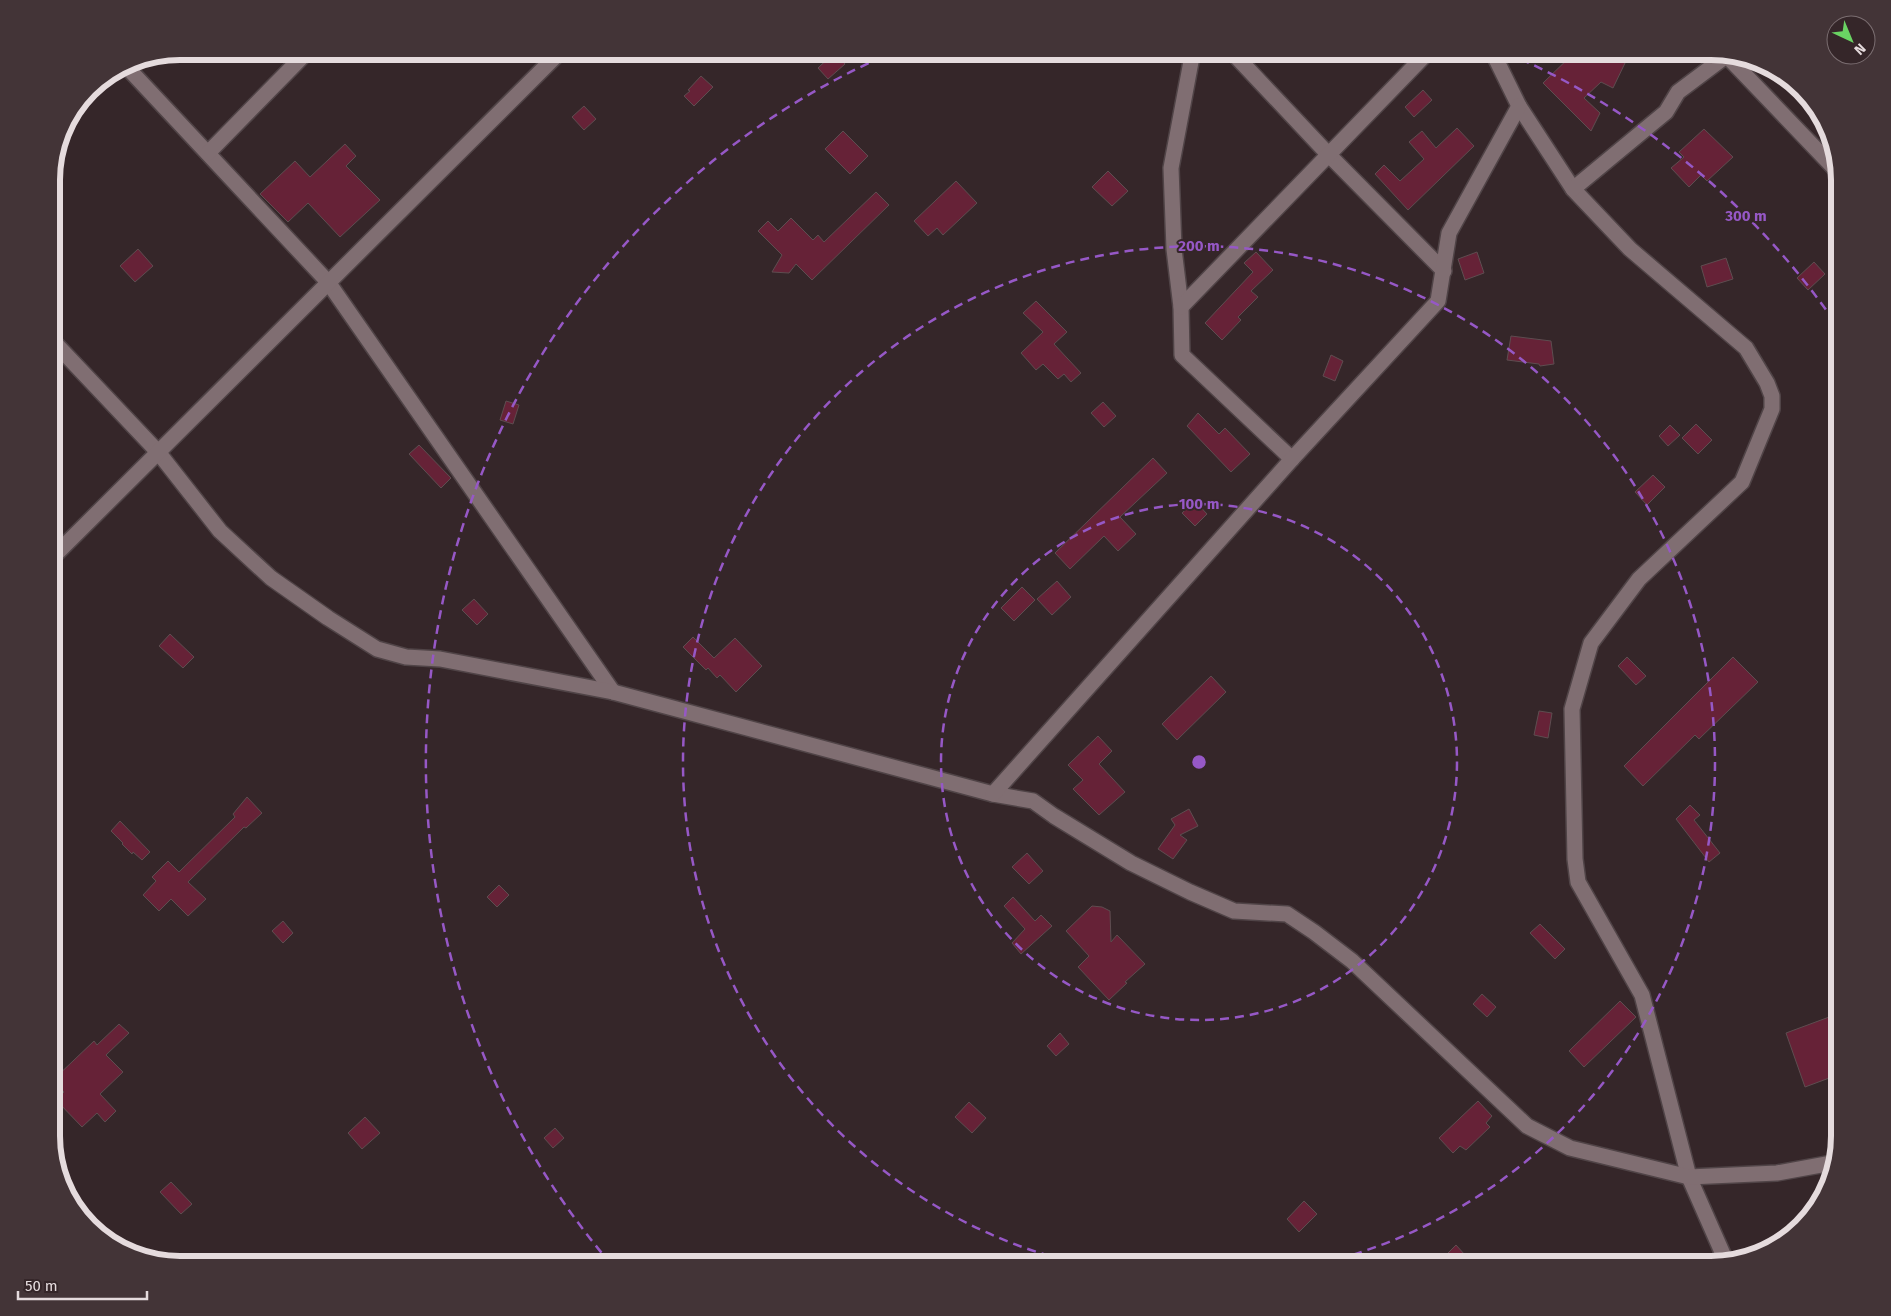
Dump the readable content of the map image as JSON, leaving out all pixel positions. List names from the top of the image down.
{
  "scale_bar": "50 m",
  "north": "bottom right",
  "rings": ["300 m", "200 m", "100 m"]
}
